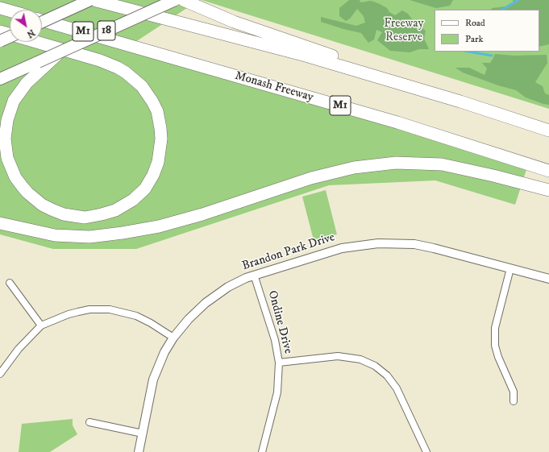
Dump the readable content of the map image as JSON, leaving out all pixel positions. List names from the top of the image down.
{
  "streets": {
    "highway": ["18", "M1", "Monash Freeway"],
    "street": ["Brandon Park Drive", "Ondine Drive"]
  },
  "crossings": [
    ["Brandon Park Drive", "Ondine Drive"]
  ],
  "parks": ["Freeway Reserve"],
  "legend": ["Road", "Park"],
  "north": "bottom right"
}
